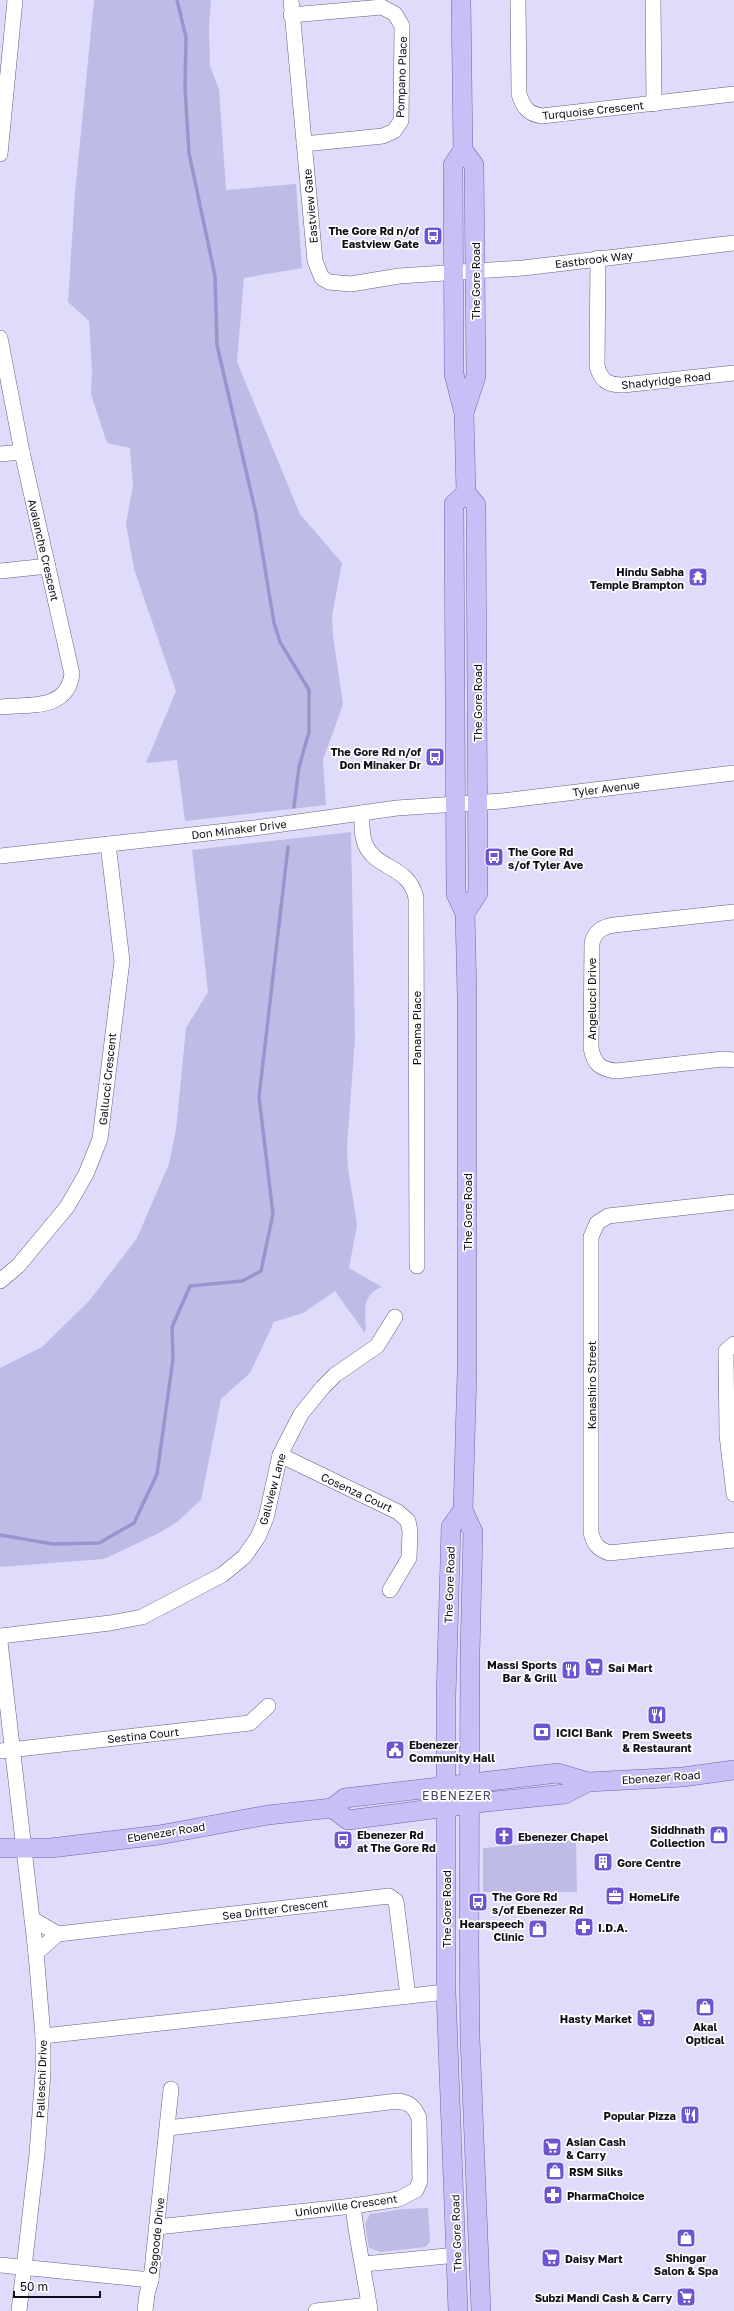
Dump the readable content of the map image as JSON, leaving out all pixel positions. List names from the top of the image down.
{
  "streets": {
    "main road": ["The Gore Road", "Ebenezer Road"],
    "street": [
      "Pompano Place",
      "Turquoise Crescent",
      "Eastview Gate",
      "Eastbrook Way",
      "Shadyridge Road",
      "Avalanche Crescent",
      "Tyler Avenue",
      "Don Minaker Drive",
      "Angelucci Drive",
      "Panama Place",
      "Gallucci Crescent",
      "Kanashiro Street",
      "Gallview Lane",
      "Cosenza Court",
      "Sestina Court",
      "Sea Drifter Crescent",
      "Palleschi Drive",
      "Unionville Crescent",
      "Osgoode Drive"
    ]
  },
  "crossings": [
    ["Pompano Place", "Eastview Gate"],
    ["Eastview Gate", "Eastbrook Way"],
    ["Eastview Gate", "The Gore Road"],
    ["Eastbrook Way", "The Gore Road"],
    ["Eastbrook Way", "Shadyridge Road"],
    ["The Gore Road", "Tyler Avenue"],
    ["The Gore Road", "Don Minaker Drive"],
    ["The Gore Road", "Ebenezer Road"],
    ["Tyler Avenue", "Don Minaker Drive"],
    ["Don Minaker Drive", "Panama Place"],
    ["Don Minaker Drive", "Gallucci Crescent"],
    ["Gallview Lane", "Cosenza Court"],
    ["Sestina Court", "Palleschi Drive"],
    ["Ebenezer Road", "Palleschi Drive"],
    ["Palleschi Drive", "Osgoode Drive"],
    ["Unionville Crescent", "Osgoode Drive"]
  ],
  "districts": ["EBENEZER"],
  "places": {
    "bus stop": [
      "The Gore Rd n/of Eastview Gate",
      "The Gore Rd n/of Don Minaker Dr",
      "The Gore Rd s/of Tyler Ave",
      "Ebenezer Rd at The Gore Rd",
      "The Gore Rd s/of Ebenezer Rd"
    ],
    "temple": ["Hindu Sabha Temple Brampton"],
    "supermarket": [
      "Sai Mart",
      "Hasty Market",
      "Asian Cash & Carry",
      "Daisy Mart",
      "Subzi Mandi Cash & Carry"
    ],
    "restaurant": ["Massi Sports Bar & Grill", "Prem Sweets & Restaurant", "Popular Pizza"],
    "bank": ["ICICI Bank"],
    "public building": ["Ebenezer Community Hall"],
    "shop": [
      "Siddhnath Collection",
      "Hearspeech Clinic",
      "Akal Optical",
      "RSM Silks",
      "Shingar Salon & Spa"
    ],
    "church": ["Ebenezer Chapel"],
    "building": ["Gore Centre"],
    "office": ["HomeLife"],
    "pharmacy": ["I.D.A.", "PharmaChoice"]
  },
  "scale_bar": "50 m"
}
